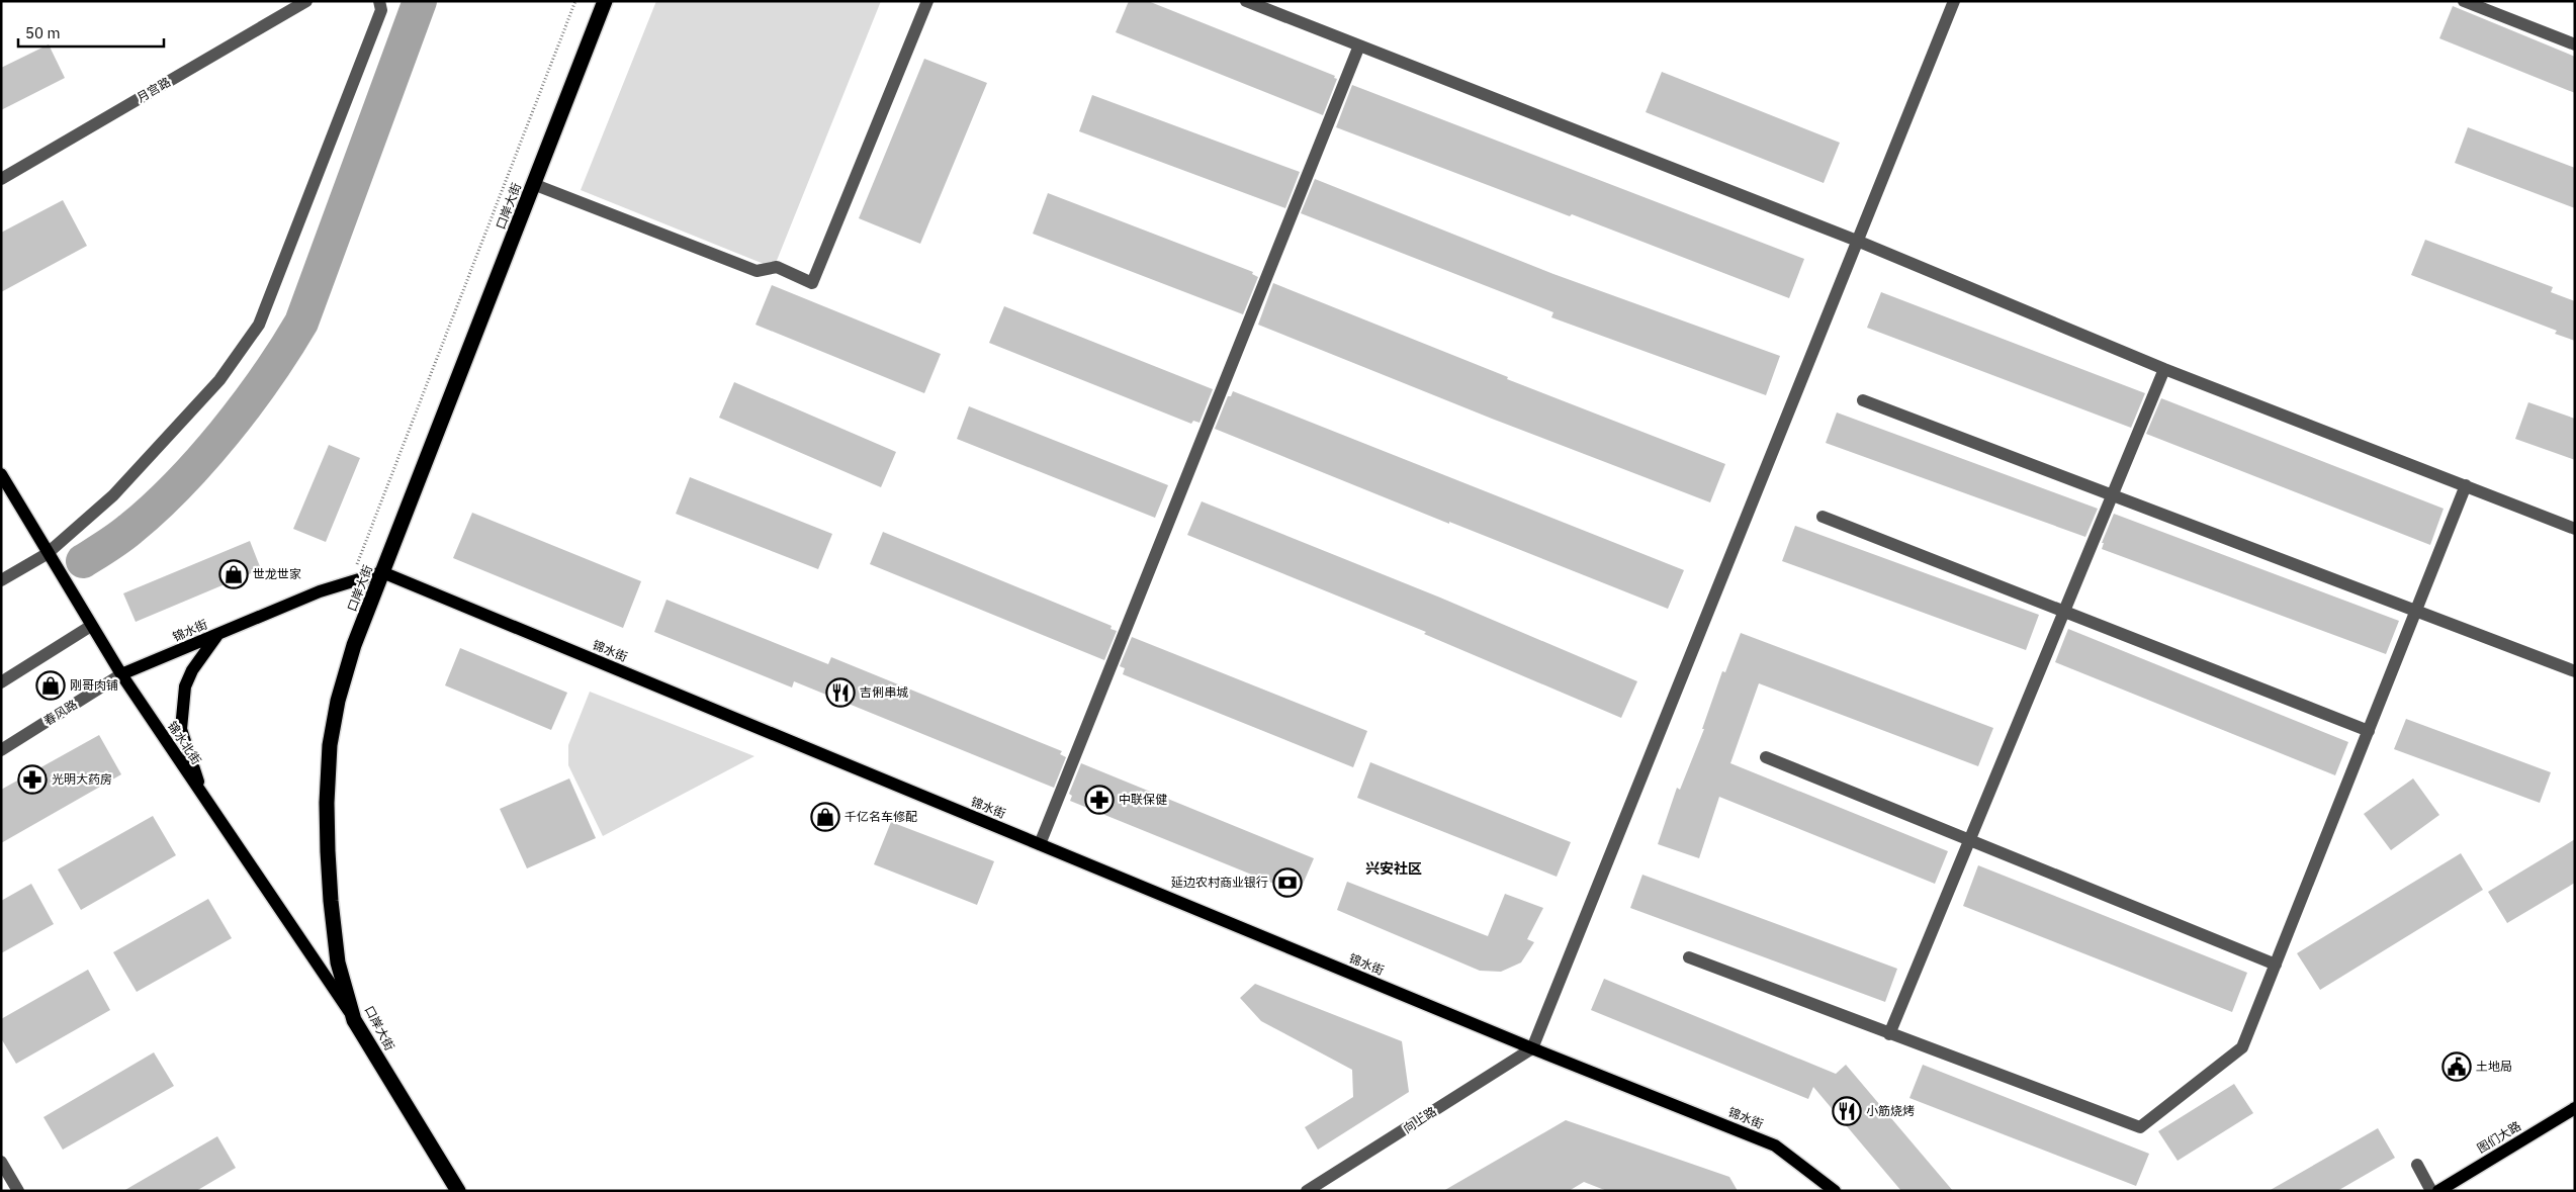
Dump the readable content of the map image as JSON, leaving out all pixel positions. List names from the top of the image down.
{
  "streets": {
    "highway": ["口岸大街"],
    "main road": ["锦水街", "锦水北街", "图们大路"],
    "street": ["月宫路", "春风路", "向上路"]
  },
  "crossings": [
    ["口岸大街", "锦水街"],
    ["口岸大街", "锦水北街"],
    ["锦水街", "春风路"],
    ["锦水街", "锦水北街"],
    ["锦水街", "向上路"],
    ["春风路", "锦水北街"]
  ],
  "districts": ["兴安社区"],
  "places": {
    "shop": ["世龙世家", "刚哥肉铺", "千亿名车修配"],
    "restaurant": ["吉俐串城", "小筋烧烤"],
    "pharmacy": ["光明大药房", "中联保健"],
    "bank": ["延边农村商业银行"],
    "public building": ["土地局"]
  },
  "scale_bar": "50 m"
}
